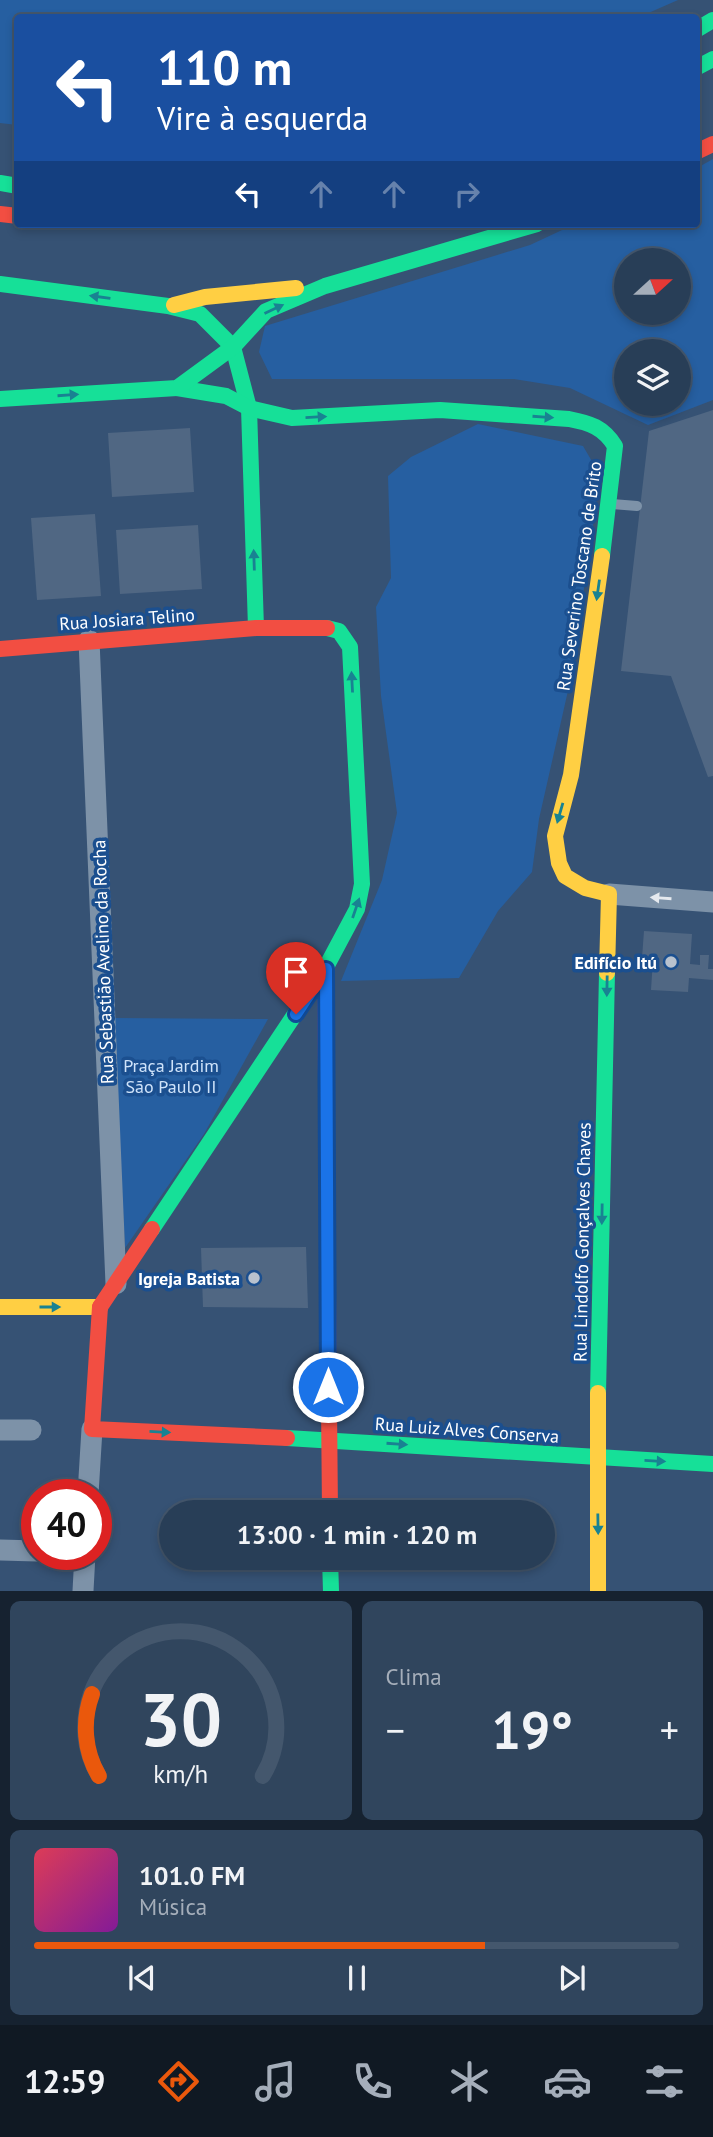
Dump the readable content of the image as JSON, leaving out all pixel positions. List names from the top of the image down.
{
  "streets": {
    "main road": [
      "Rua Severino Toscano de Brito",
      "Rua Josiara Telino",
      "Rua Lindolfo Gonçalves Chaves",
      "Rua Luiz Alves Conserva"
    ],
    "street": ["Rua Sebastião Avelino da Rocha"]
  },
  "crossings": [
    ["Rua Severino Toscano de Brito", "Rua Lindolfo Gonçalves Chaves"],
    ["Rua Josiara Telino", "Rua Sebastião Avelino da Rocha"],
    ["Rua Lindolfo Gonçalves Chaves", "Rua Luiz Alves Conserva"]
  ],
  "one_way": ["Rua Lindolfo Gonçalves Chaves", "Rua Luiz Alves Conserva"],
  "parks": ["Praça Jardim São Paulo II"],
  "places": ["Edifício Itú", "Igreja Batista"],
  "north": "right",
  "page": {
    "turn": ["110 m", "Vire à esquerda"],
    "limit": "40",
    "trip": "13:00 · 1 min · 120 m",
    "tile": "Clima",
    "heat": ["−", "19°", "+"],
    "song": ["101.0 FM", "Música"],
    "tabs": "12:59",
    "gauge": ["30", "km/h"]
  }
}
